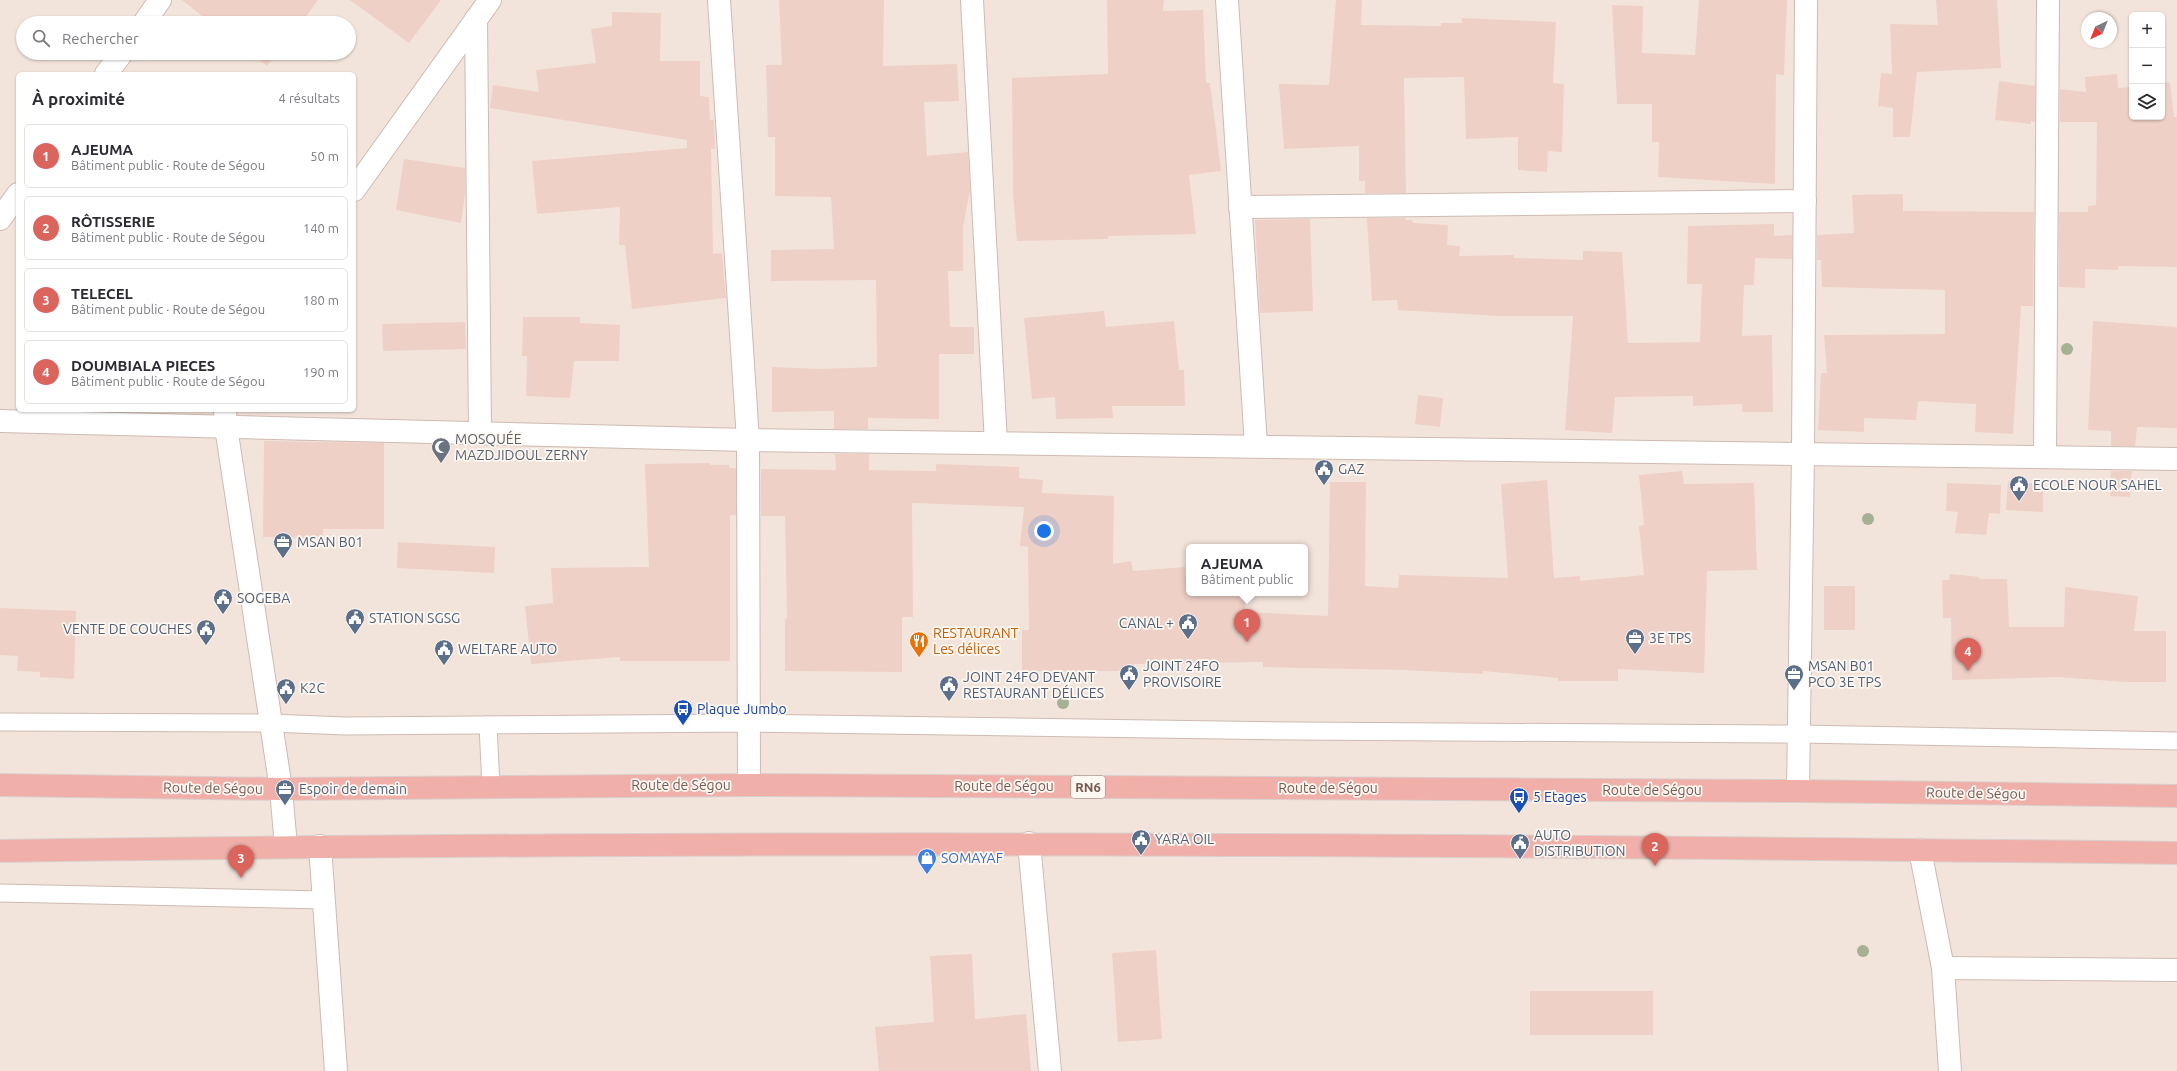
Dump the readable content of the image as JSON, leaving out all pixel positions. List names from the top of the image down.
{
  "streets": {
    "highway": ["Route de Ségou", "RN6"]
  },
  "places": {
    "mosque": ["MOSQUÉE MAZDJIDOUL ZERNY"],
    "public building": [
      "GAZ",
      "ECOLE NOUR SAHEL",
      "SOGEBA",
      "STATION SGSG",
      "CANAL +",
      "VENTE DE COUCHES",
      "WELTARE AUTO",
      "JOINT 24FO PROVISOIRE",
      "JOINT 24FO DEVANT RESTAURANT DÉLICES",
      "K2C",
      "YARA OIL",
      "AUTO DISTRIBUTION"
    ],
    "office": [
      "MSAN B01",
      "3E TPS",
      "MSAN B01 PCO 3E TPS",
      "Espoir de demain"
    ],
    "restaurant": ["RESTAURANT Les délices"],
    "bus stop": ["Plaque Jumbo", "5 Etages"],
    "shop": ["SOMAYAF"]
  },
  "north": "bottom left",
  "page": {
    "map_buttons": ["+", "−"],
    "search": "Rechercher",
    "heading": ["À proximité", "4 résultats"],
    "list": [
      {
        "mark": "1",
        "name": "AJEUMA",
        "note": "Bâtiment public · Route de Ségou",
        "value": "50 m"
      },
      {
        "mark": "2",
        "name": "RÔTISSERIE",
        "note": "Bâtiment public · Route de Ségou",
        "value": "140 m"
      },
      {
        "mark": "3",
        "name": "TELECEL",
        "note": "Bâtiment public · Route de Ségou",
        "value": "180 m"
      },
      {
        "mark": "4",
        "name": "DOUMBIALA PIECES",
        "note": "Bâtiment public · Route de Ségou",
        "value": "190 m"
      }
    ],
    "popup": ["AJEUMA", "Bâtiment public"],
    "pins": [
      "1",
      "4",
      "2",
      "3"
    ]
  }
}
